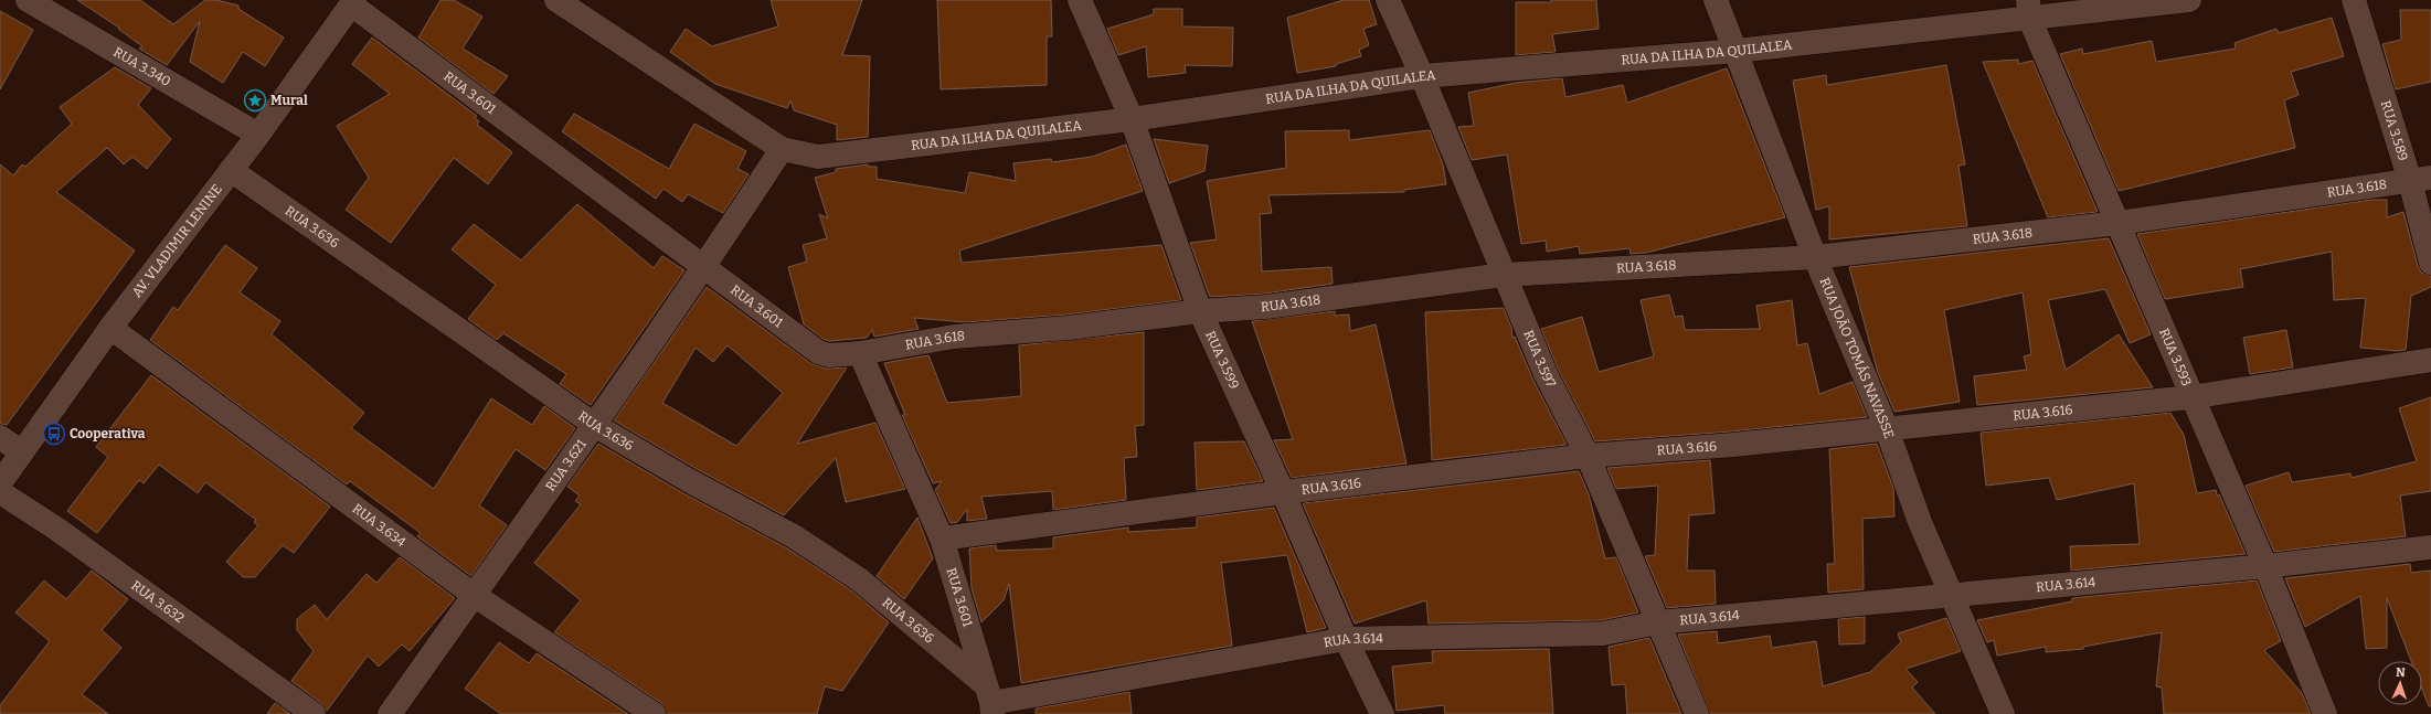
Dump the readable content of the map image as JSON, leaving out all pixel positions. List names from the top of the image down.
{
  "streets": {
    "street": [
      "RUA DA ILHA DA QUILALEA",
      "RUA 3.340",
      "RUA 3.601",
      "RUA 3.589",
      "RUA 3.618",
      "RUA 3.636",
      "AV. VLADIMIR LENINE",
      "RUA JOÃO TOMÁS NAVASSE",
      "RUA 3.593",
      "RUA 3.597",
      "RUA 3.599",
      "RUA 3.616",
      "RUA 3.621",
      "RUA 3.634",
      "RUA 3.614",
      "RUA 3.632"
    ]
  },
  "crossings": [
    ["RUA DA ILHA DA QUILALEA", "RUA JOÃO TOMÁS NAVASSE"],
    ["RUA DA ILHA DA QUILALEA", "RUA 3.593"],
    ["RUA DA ILHA DA QUILALEA", "RUA 3.597"],
    ["RUA DA ILHA DA QUILALEA", "RUA 3.599"],
    ["RUA DA ILHA DA QUILALEA", "RUA 3.621"],
    ["RUA 3.340", "AV. VLADIMIR LENINE"],
    ["RUA 3.601", "RUA 3.618"],
    ["RUA 3.601", "RUA 3.636"],
    ["RUA 3.601", "AV. VLADIMIR LENINE"],
    ["RUA 3.601", "RUA 3.616"],
    ["RUA 3.601", "RUA 3.621"],
    ["RUA 3.601", "RUA 3.614"],
    ["RUA 3.589", "RUA 3.618"],
    ["RUA 3.618", "RUA JOÃO TOMÁS NAVASSE"],
    ["RUA 3.618", "RUA 3.593"],
    ["RUA 3.618", "RUA 3.597"],
    ["RUA 3.618", "RUA 3.599"],
    ["RUA 3.636", "AV. VLADIMIR LENINE"],
    ["RUA 3.636", "RUA 3.621"],
    ["RUA 3.636", "RUA 3.614"],
    ["AV. VLADIMIR LENINE", "RUA 3.634"],
    ["RUA JOÃO TOMÁS NAVASSE", "RUA 3.616"],
    ["RUA JOÃO TOMÁS NAVASSE", "RUA 3.614"],
    ["RUA 3.593", "RUA 3.616"],
    ["RUA 3.593", "RUA 3.614"],
    ["RUA 3.597", "RUA 3.616"],
    ["RUA 3.597", "RUA 3.614"],
    ["RUA 3.599", "RUA 3.616"],
    ["RUA 3.599", "RUA 3.614"],
    ["RUA 3.621", "RUA 3.634"]
  ],
  "places": {
    "place": ["Mural"],
    "bus stop": ["Cooperativa"]
  },
  "north": "top"
}
